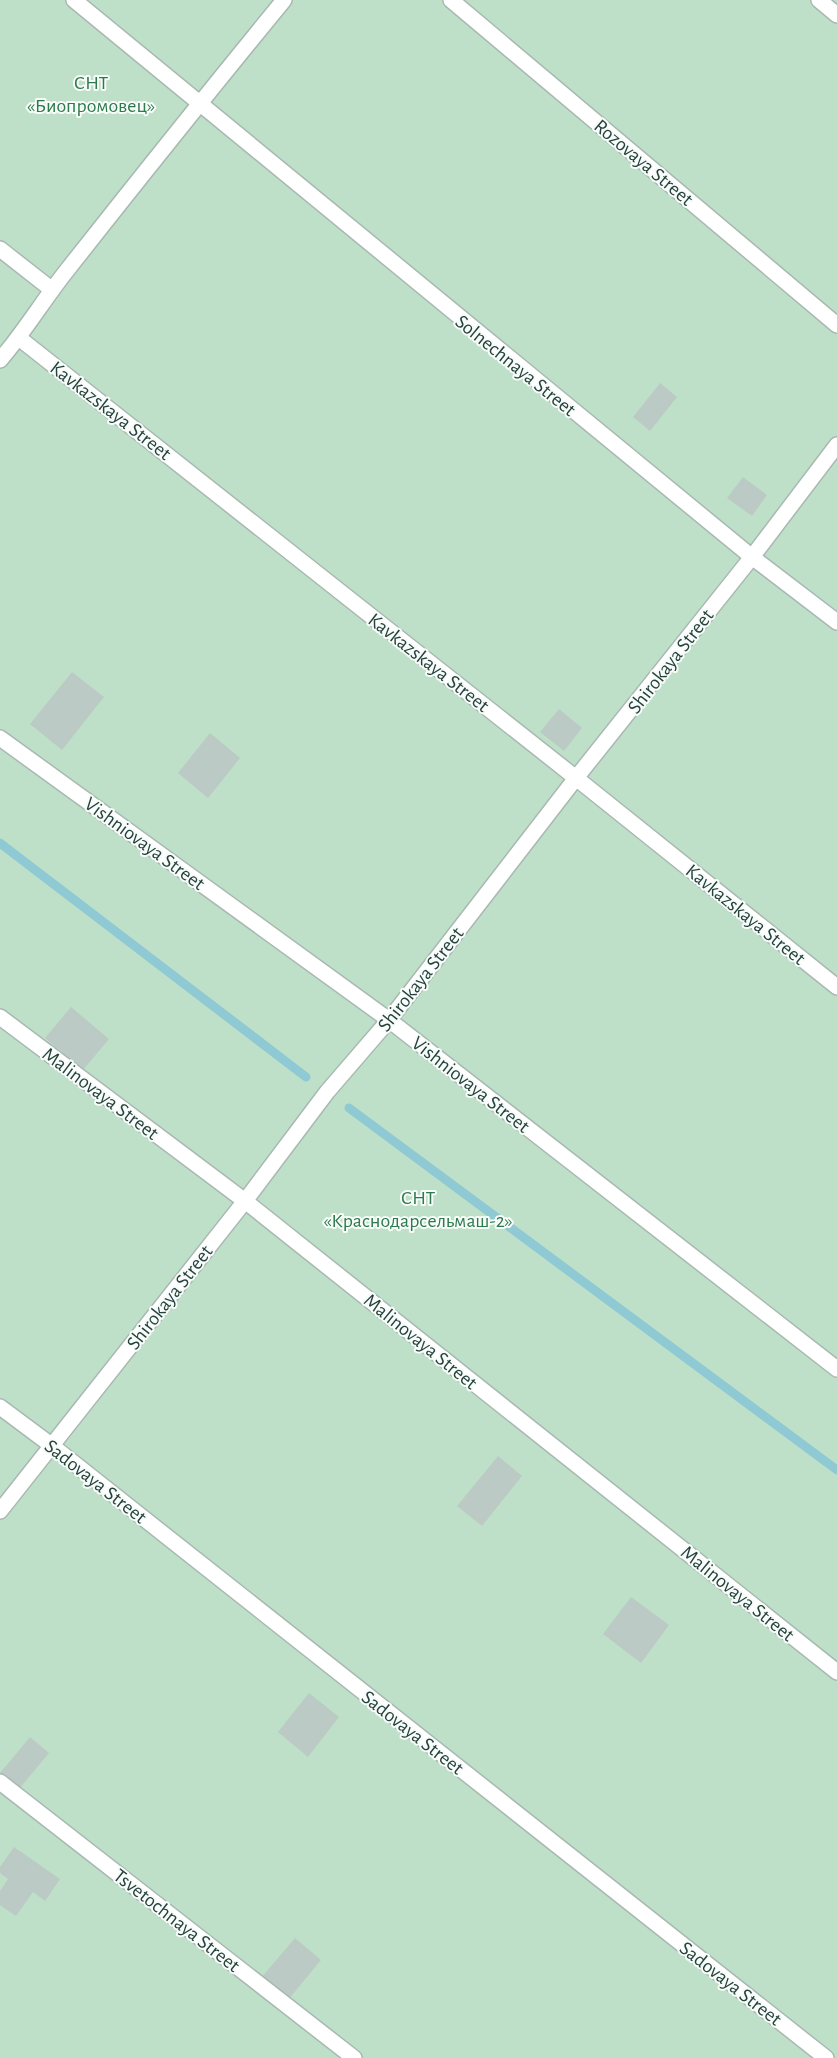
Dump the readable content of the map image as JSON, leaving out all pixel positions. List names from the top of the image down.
{
  "streets": {
    "street": [
      "Rozovaya Street",
      "Solnechnaya Street",
      "Kavkazskaya Street",
      "Shirokaya Street",
      "Vishniovaya Street",
      "Malinovaya Street",
      "Sadovaya Street",
      "Tsvetochnaya Street"
    ]
  },
  "crossings": [
    ["Solnechnaya Street", "Shirokaya Street"],
    ["Kavkazskaya Street", "Shirokaya Street"],
    ["Shirokaya Street", "Vishniovaya Street"],
    ["Shirokaya Street", "Malinovaya Street"],
    ["Shirokaya Street", "Sadovaya Street"]
  ],
  "parks": ["СНТ «Биопромовец»", "СНТ «Краснодарсельмаш-2»"]
}
